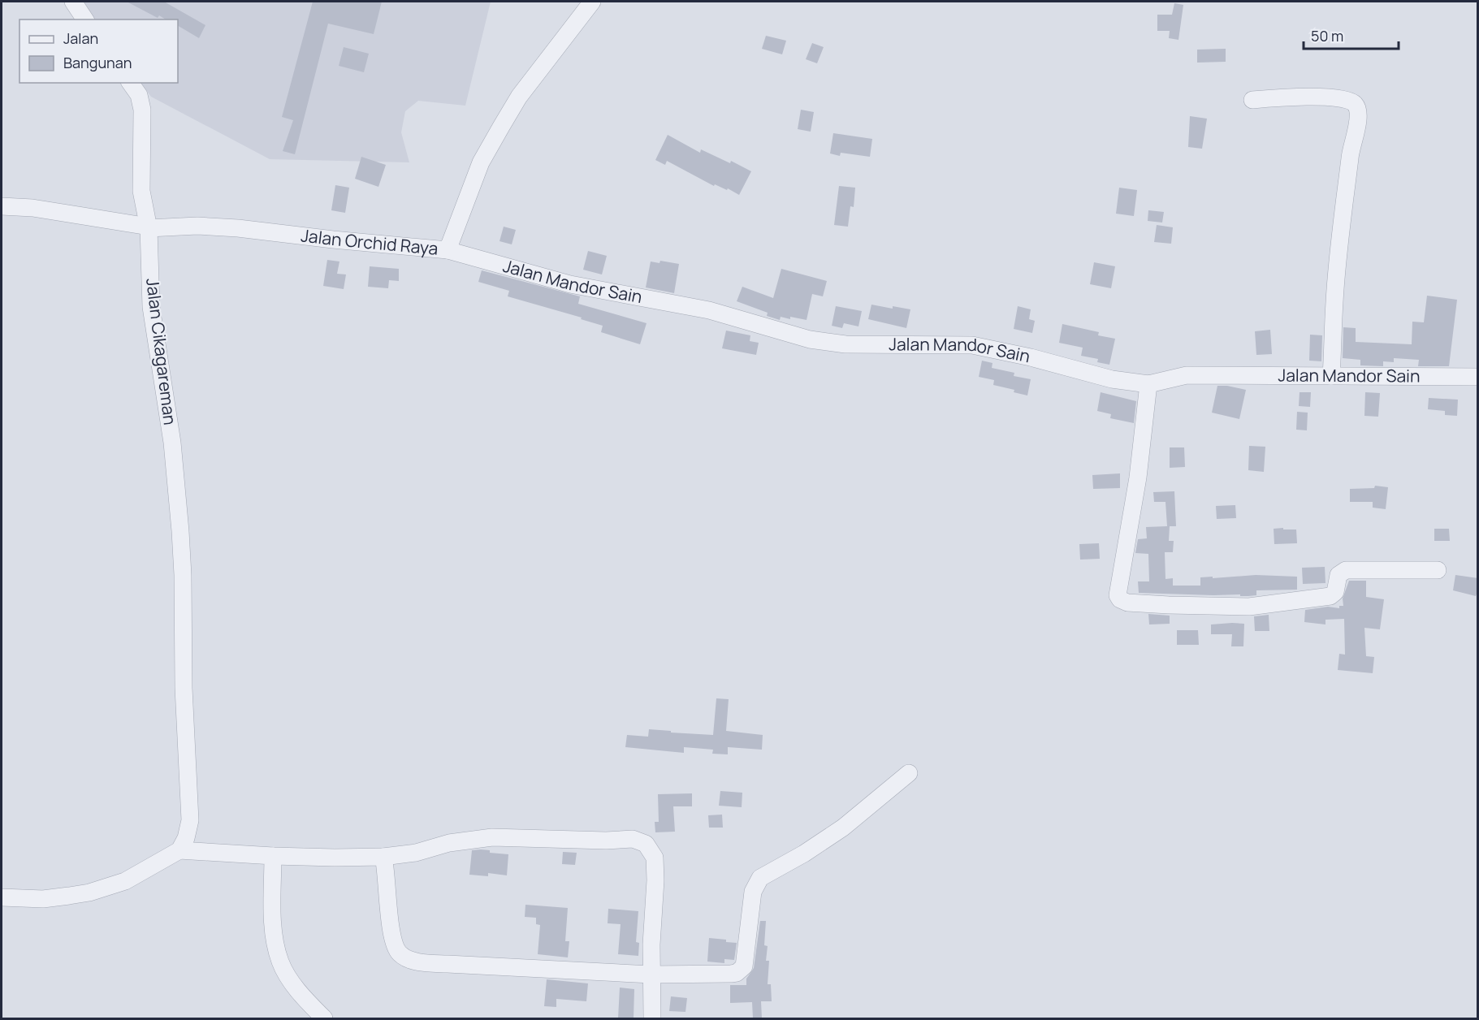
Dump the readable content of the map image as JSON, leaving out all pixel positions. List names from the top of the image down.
{
  "streets": {
    "street": ["Jalan Orchid Raya", "Jalan Mandor Sain", "Jalan Cikagareman"]
  },
  "crossings": [
    ["Jalan Orchid Raya", "Jalan Mandor Sain"],
    ["Jalan Orchid Raya", "Jalan Cikagareman"]
  ],
  "legend": ["Jalan", "Bangunan"],
  "scale_bar": "50 m"
}
